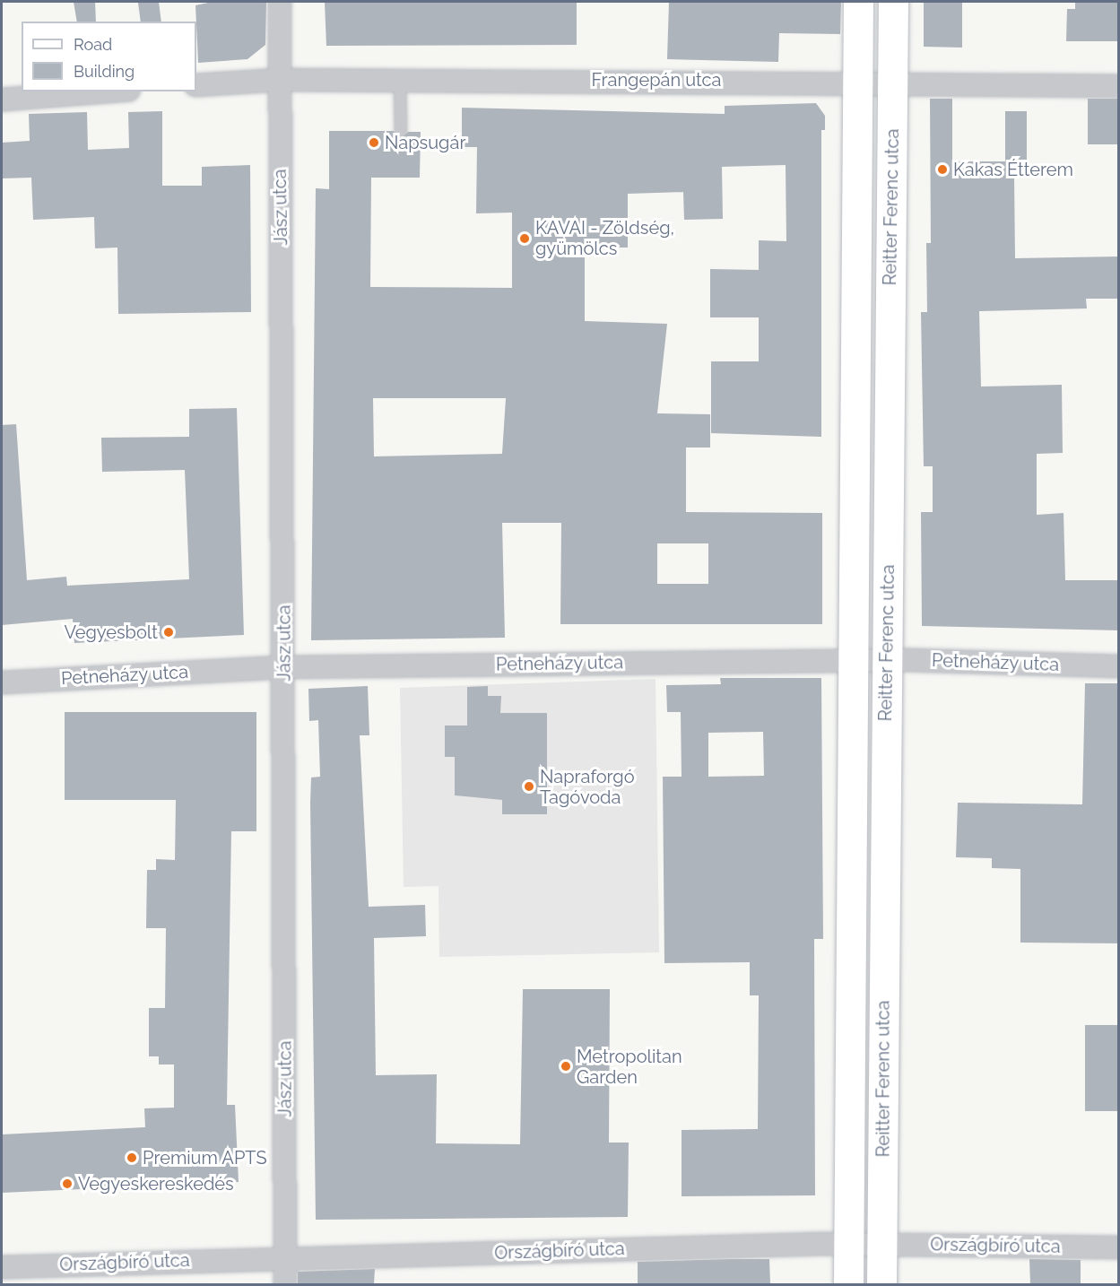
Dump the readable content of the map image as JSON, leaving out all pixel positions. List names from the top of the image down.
{
  "streets": {
    "street": [
      "Frangepán utca",
      "Jász utca",
      "Reitter Ferenc utca",
      "Petneházy utca",
      "Országbíró utca"
    ]
  },
  "crossings": [
    ["Frangepán utca", "Jász utca"],
    ["Frangepán utca", "Reitter Ferenc utca"],
    ["Jász utca", "Petneházy utca"],
    ["Jász utca", "Országbíró utca"],
    ["Reitter Ferenc utca", "Petneházy utca"],
    ["Reitter Ferenc utca", "Országbíró utca"]
  ],
  "places": [
    "Napsugár",
    "Kakas Étterem",
    "KAVAI - Zöldség, gyümölcs",
    "Vegyesbolt",
    "Napraforgó Tagóvoda",
    "Metropolitan Garden",
    "Premium APTS",
    "Vegyeskereskedés"
  ],
  "legend": ["Road", "Building"]
}
